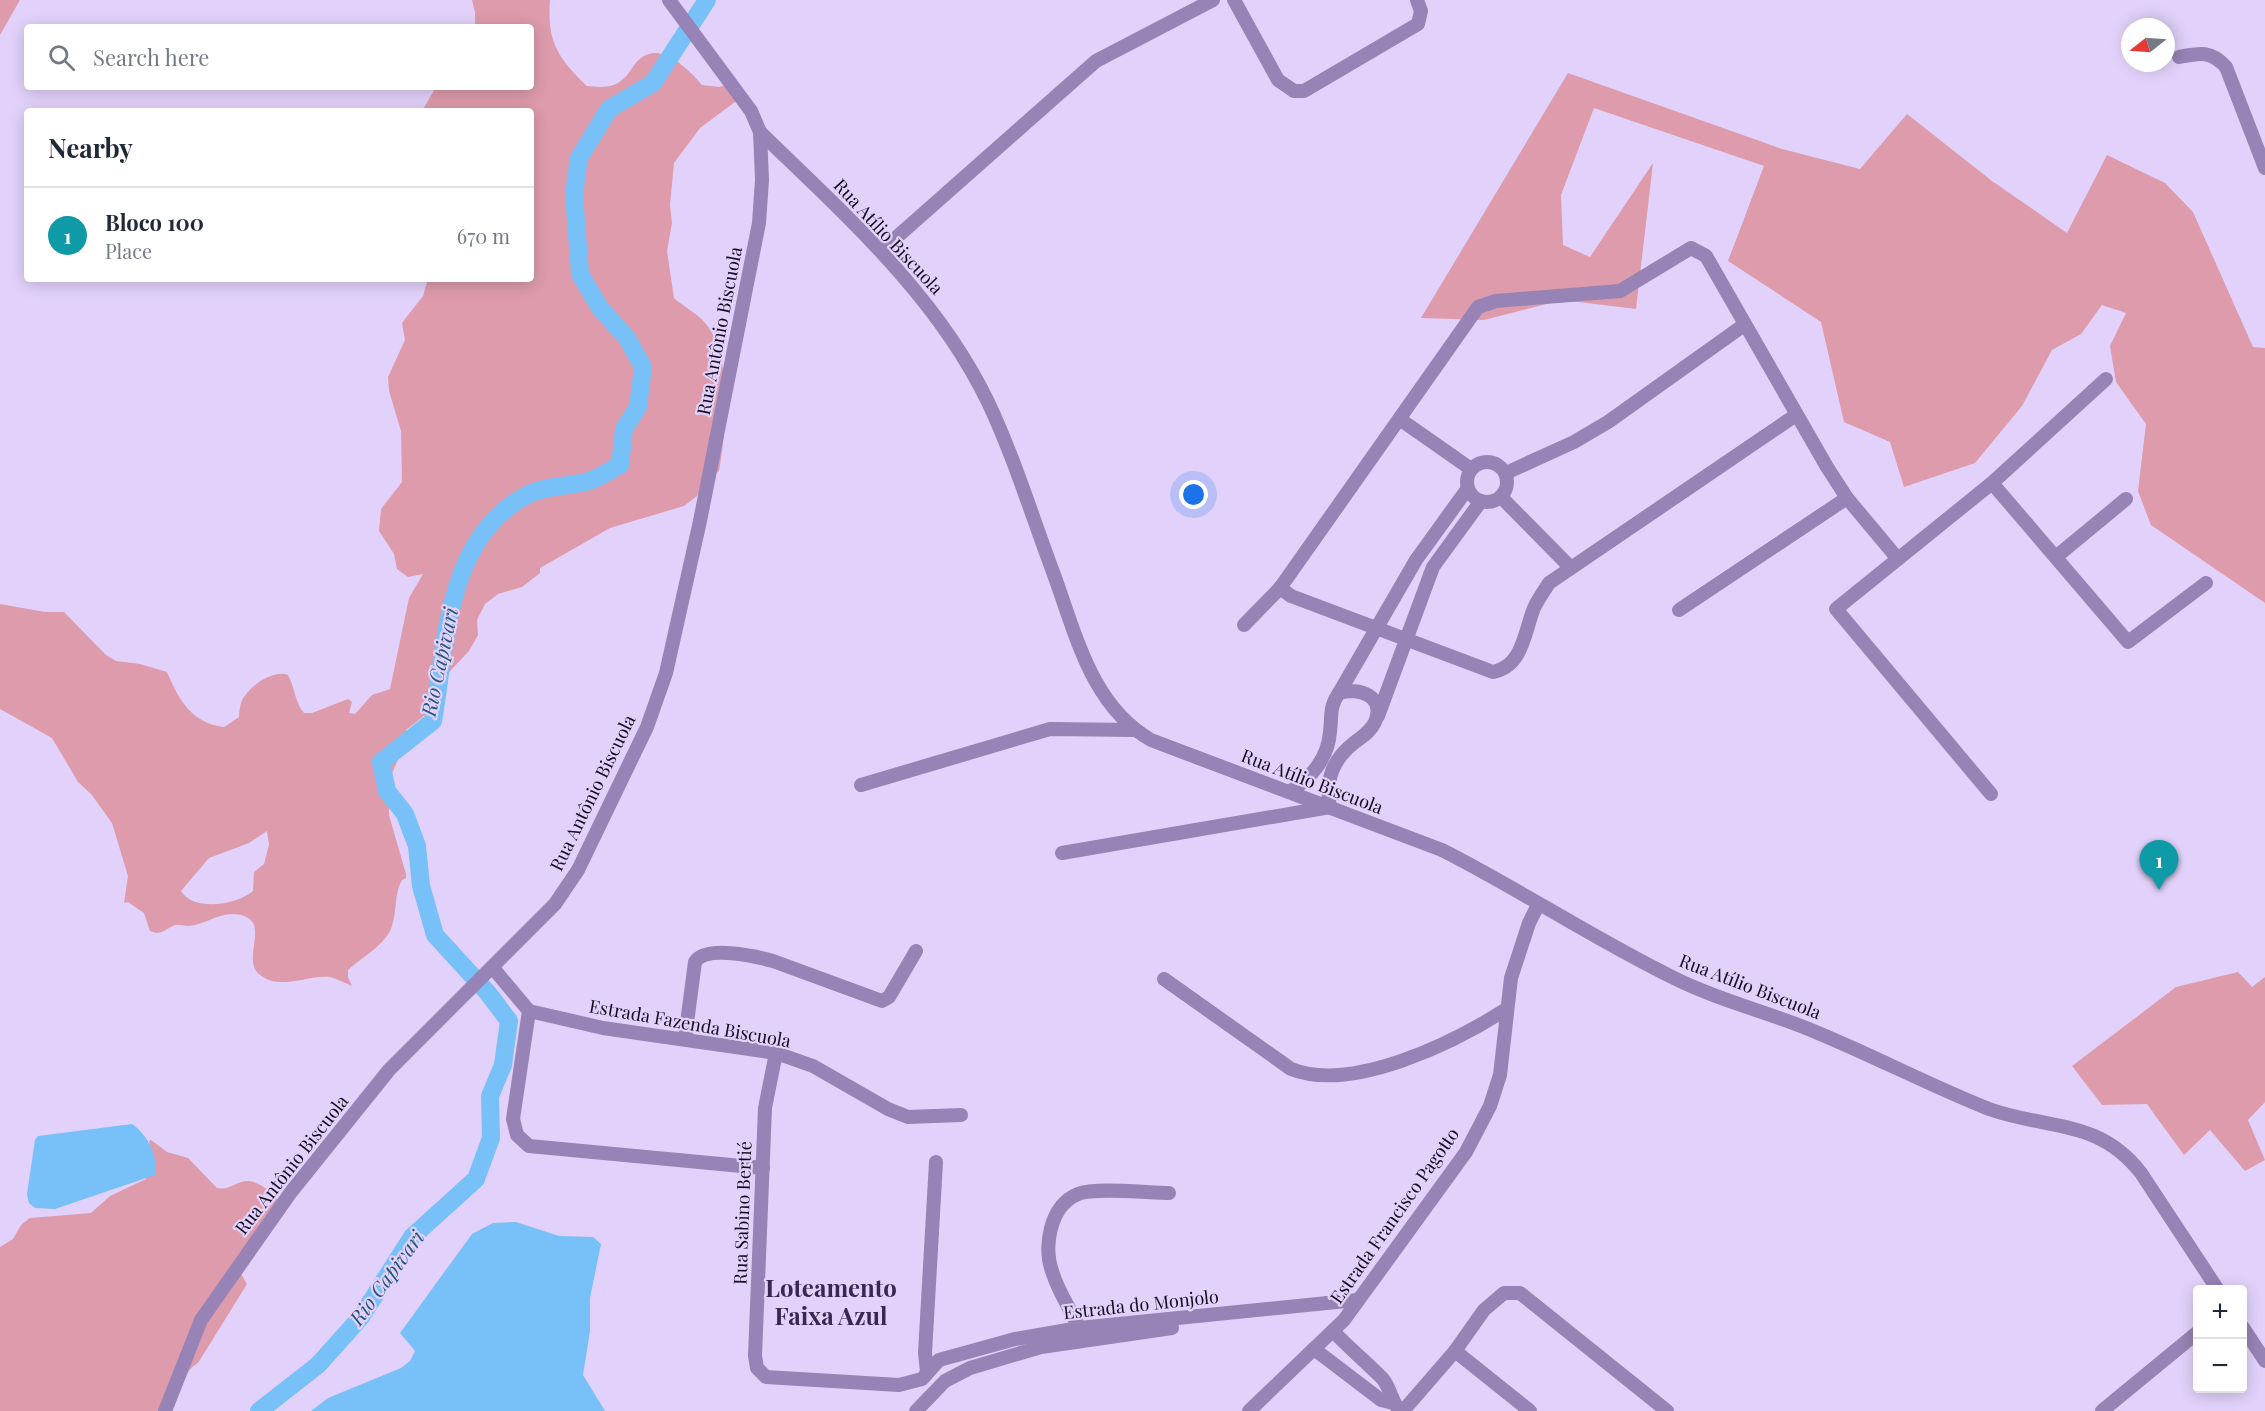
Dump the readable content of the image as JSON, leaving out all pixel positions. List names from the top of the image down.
{
  "streets": {
    "street": [
      "Rua Atílio Biscuola",
      "Rua Antônio Biscuola",
      "Estrada Fazenda Biscuola",
      "Rua Sabino Bertié",
      "Estrada Francisco Pagotto",
      "Estrada do Monjolo"
    ]
  },
  "crossings": [
    ["Rua Atílio Biscuola", "Rua Antônio Biscuola"],
    ["Rua Atílio Biscuola", "Estrada Francisco Pagotto"],
    ["Estrada Fazenda Biscuola", "Rua Sabino Bertié"],
    ["Rua Sabino Bertié", "Estrada do Monjolo"],
    ["Estrada Francisco Pagotto", "Estrada do Monjolo"]
  ],
  "districts": ["Loteamento Faixa Azul"],
  "water": ["Rio Capivari"],
  "north": "left",
  "page": {
    "search": "Search here",
    "heading": "Nearby",
    "list": [
      {
        "mark": "1",
        "name": "Bloco 100",
        "note": "Place",
        "value": "670 m"
      }
    ],
    "pins": "1",
    "map_buttons": ["+", "−"]
  }
}
